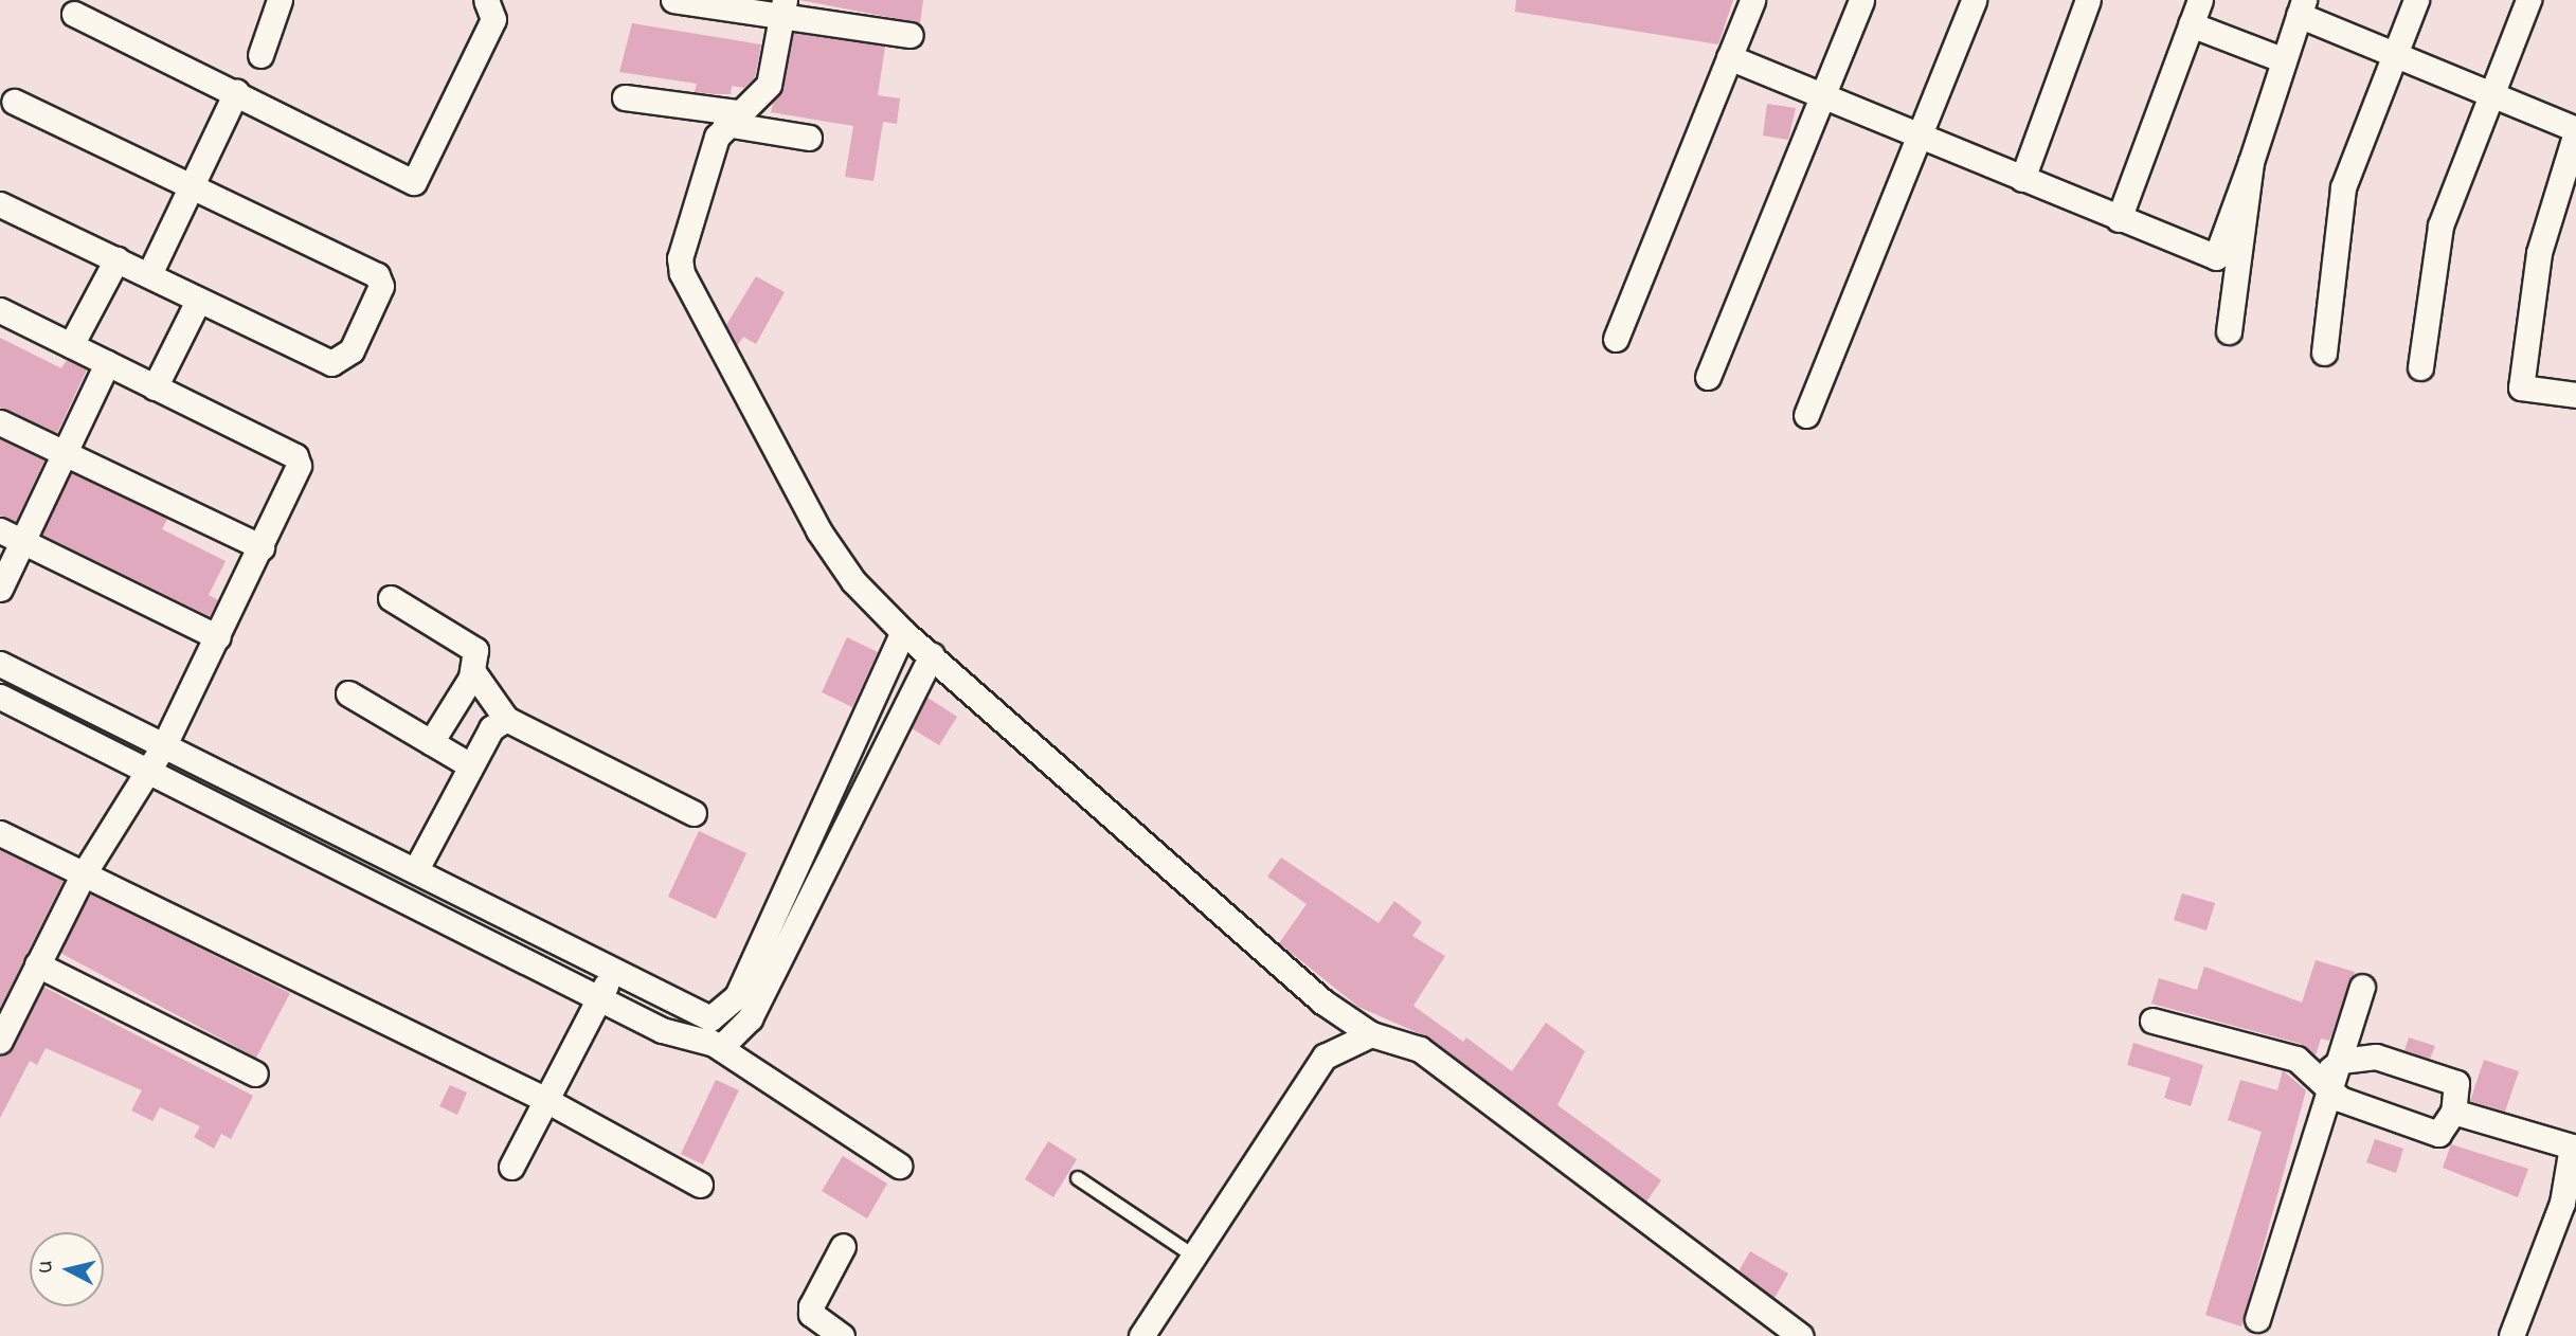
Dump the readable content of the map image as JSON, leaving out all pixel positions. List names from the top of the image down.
{
  "north": "left"
}
